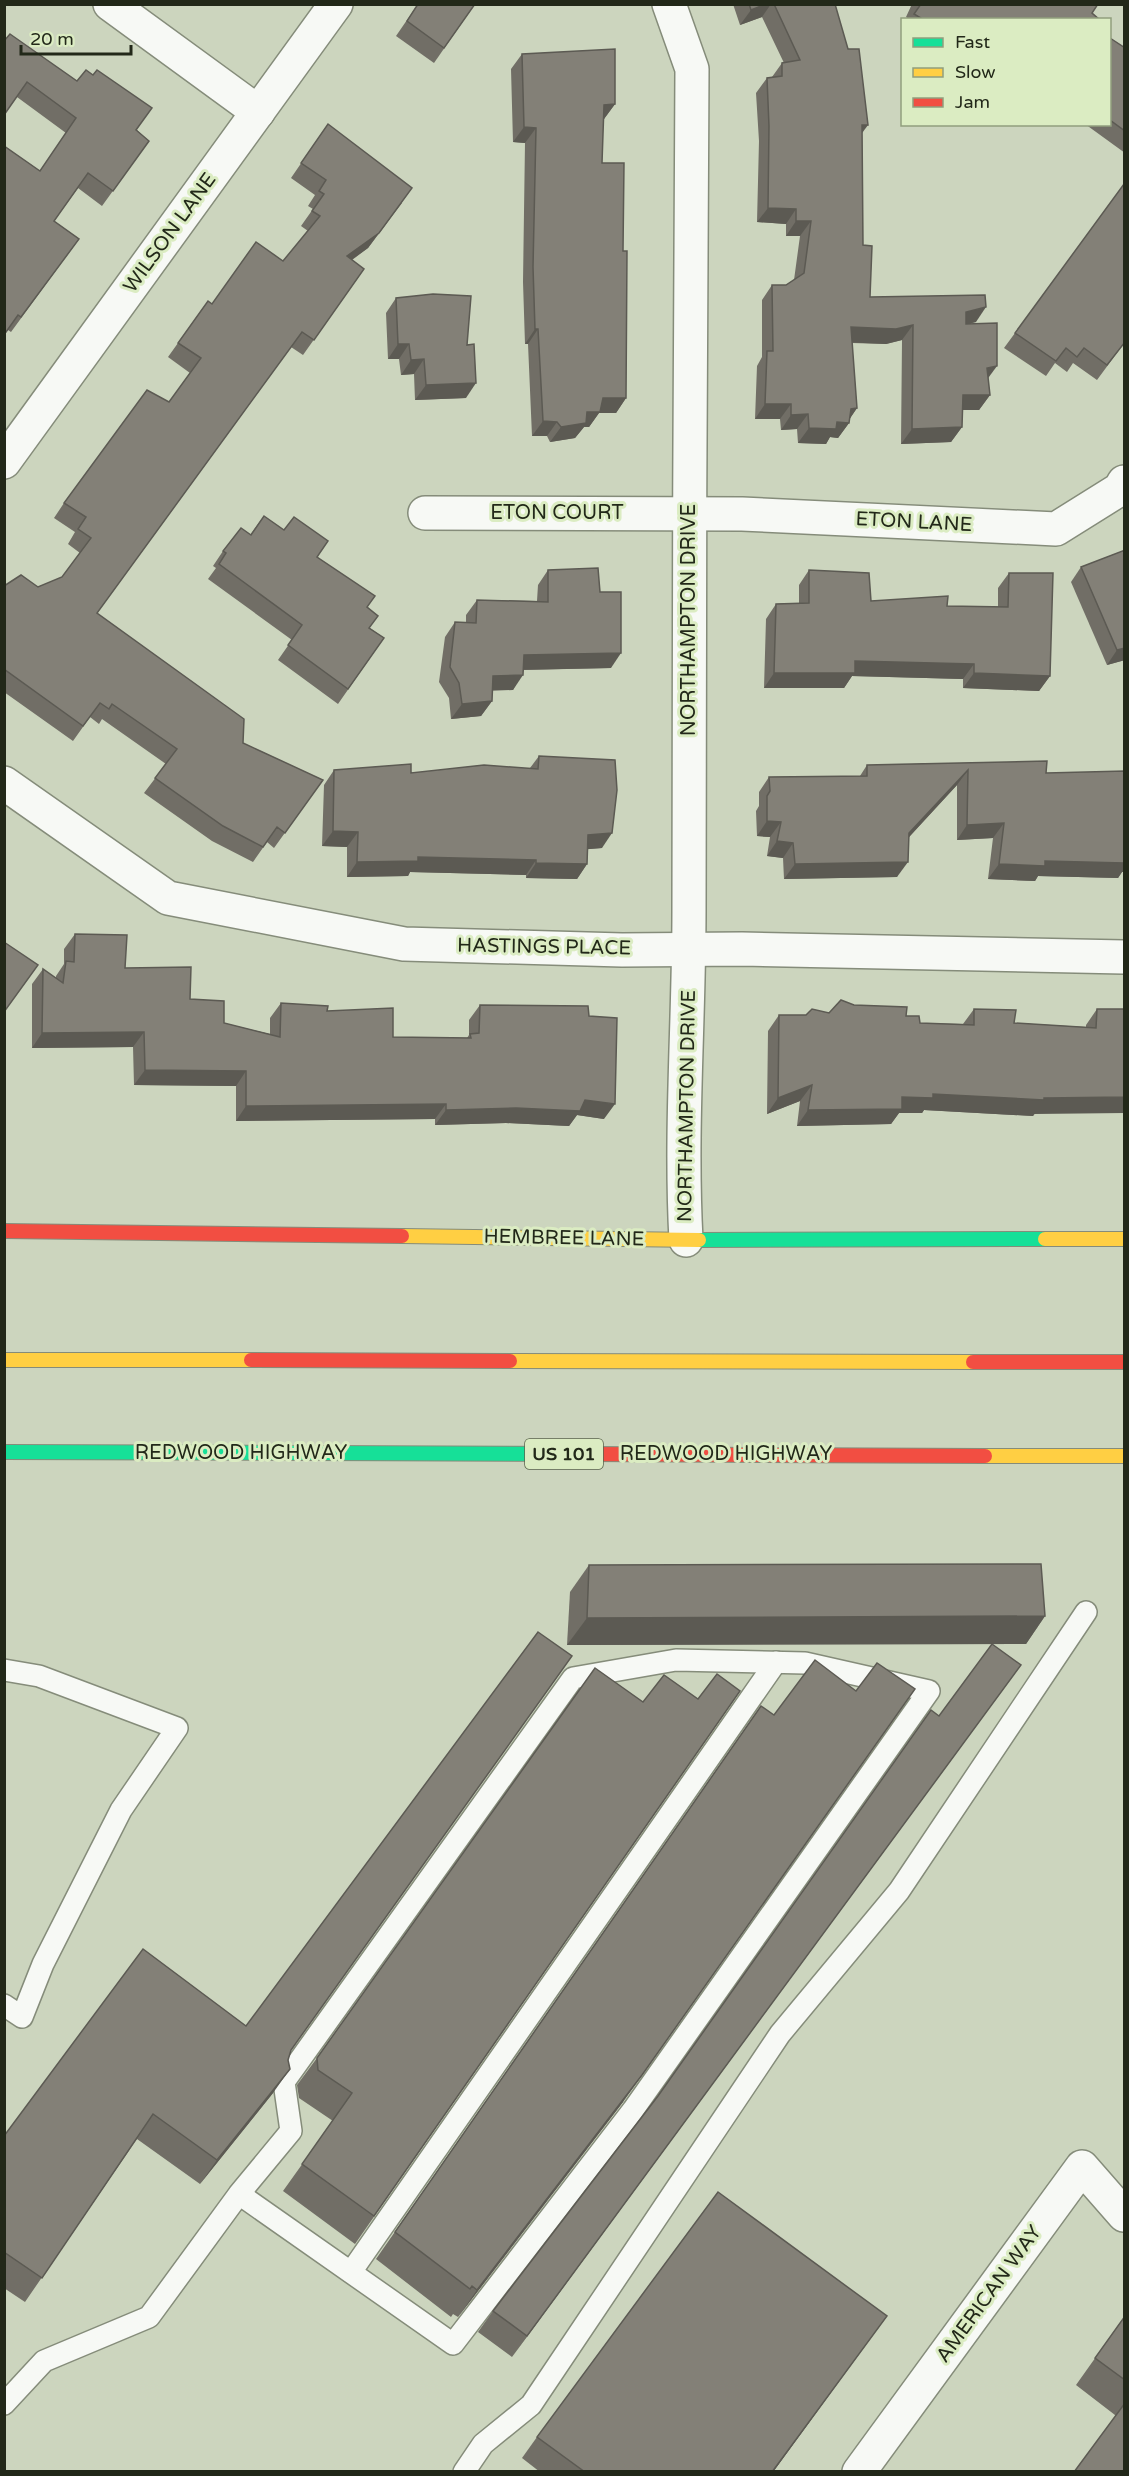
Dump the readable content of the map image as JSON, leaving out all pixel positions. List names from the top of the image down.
{
  "streets": {
    "main road": ["HEMBREE LANE", "REDWOOD HIGHWAY", "US 101"],
    "street": [
      "WILSON LANE",
      "ETON COURT",
      "ETON LANE",
      "NORTHAMPTON DRIVE",
      "HASTINGS PLACE",
      "AMERICAN WAY"
    ]
  },
  "crossings": [
    ["ETON COURT", "ETON LANE"],
    ["ETON COURT", "NORTHAMPTON DRIVE"],
    ["ETON LANE", "NORTHAMPTON DRIVE"],
    ["NORTHAMPTON DRIVE", "HASTINGS PLACE"],
    ["NORTHAMPTON DRIVE", "HEMBREE LANE"]
  ],
  "legend": ["Fast", "Slow", "Jam"],
  "scale_bar": "20 m"
}
